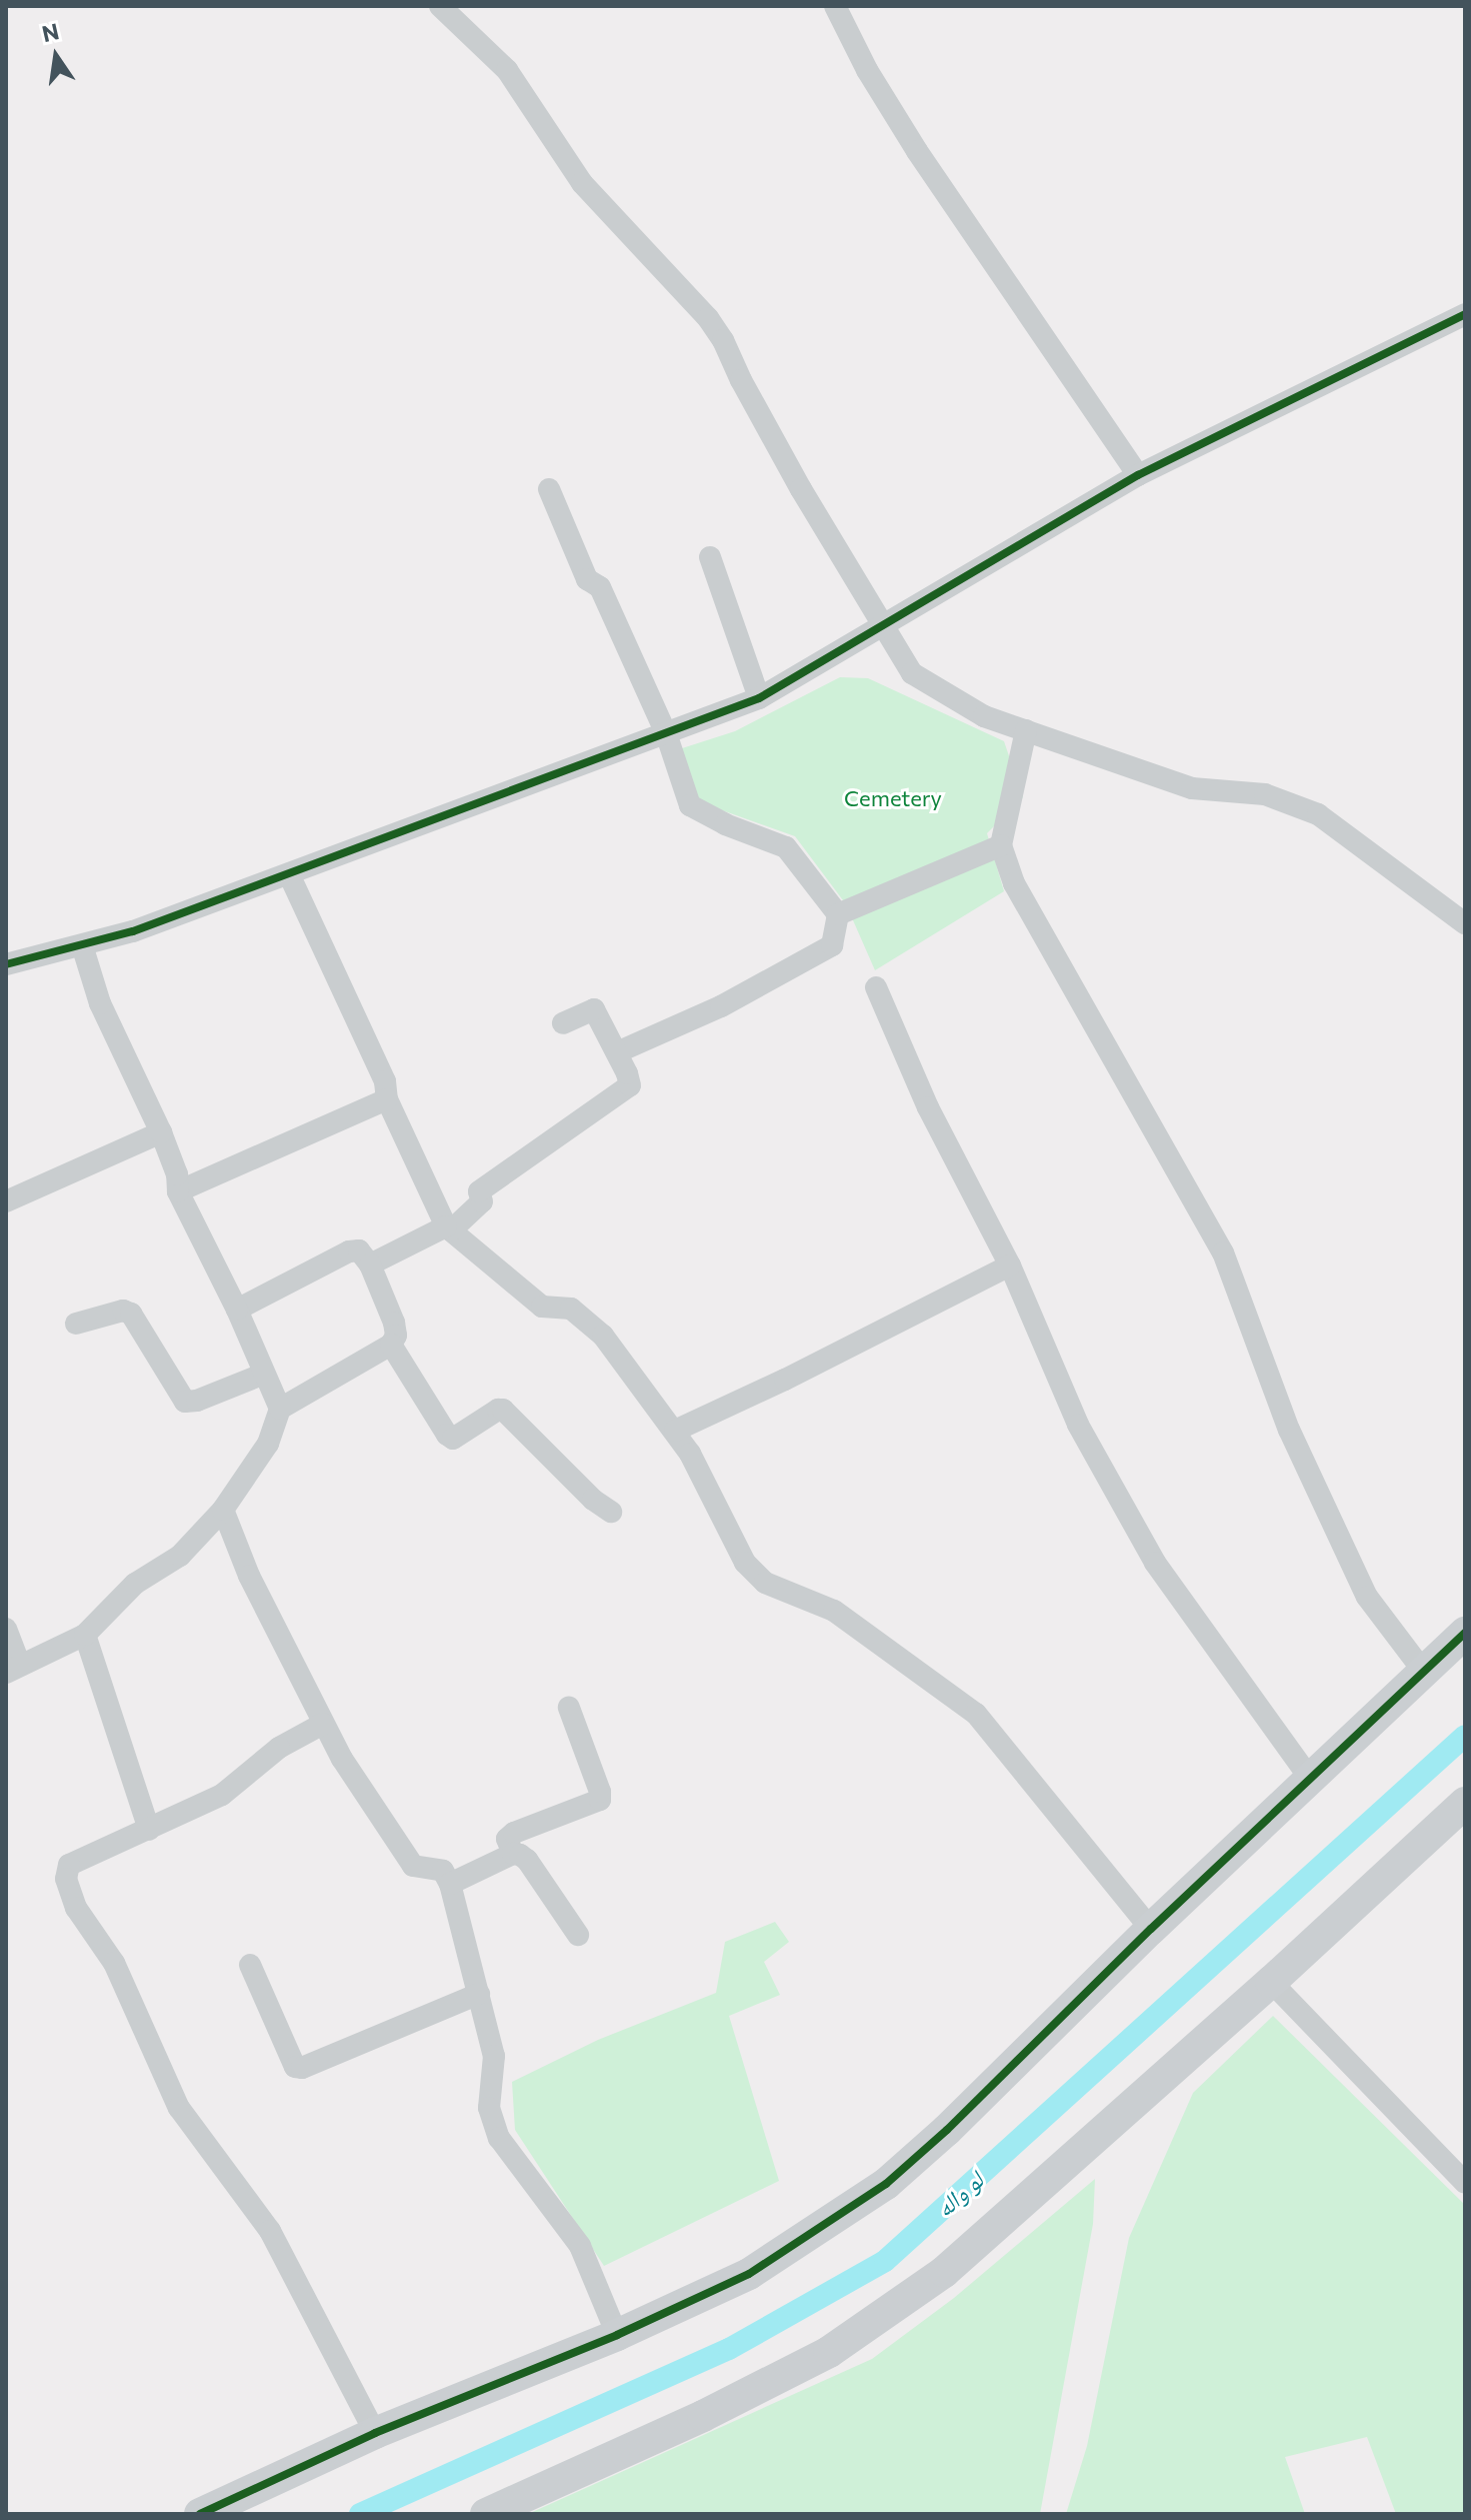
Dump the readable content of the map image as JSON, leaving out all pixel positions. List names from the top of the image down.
{
  "water": ["لو واله"],
  "parks": ["Cemetery"],
  "north": "top"
}
